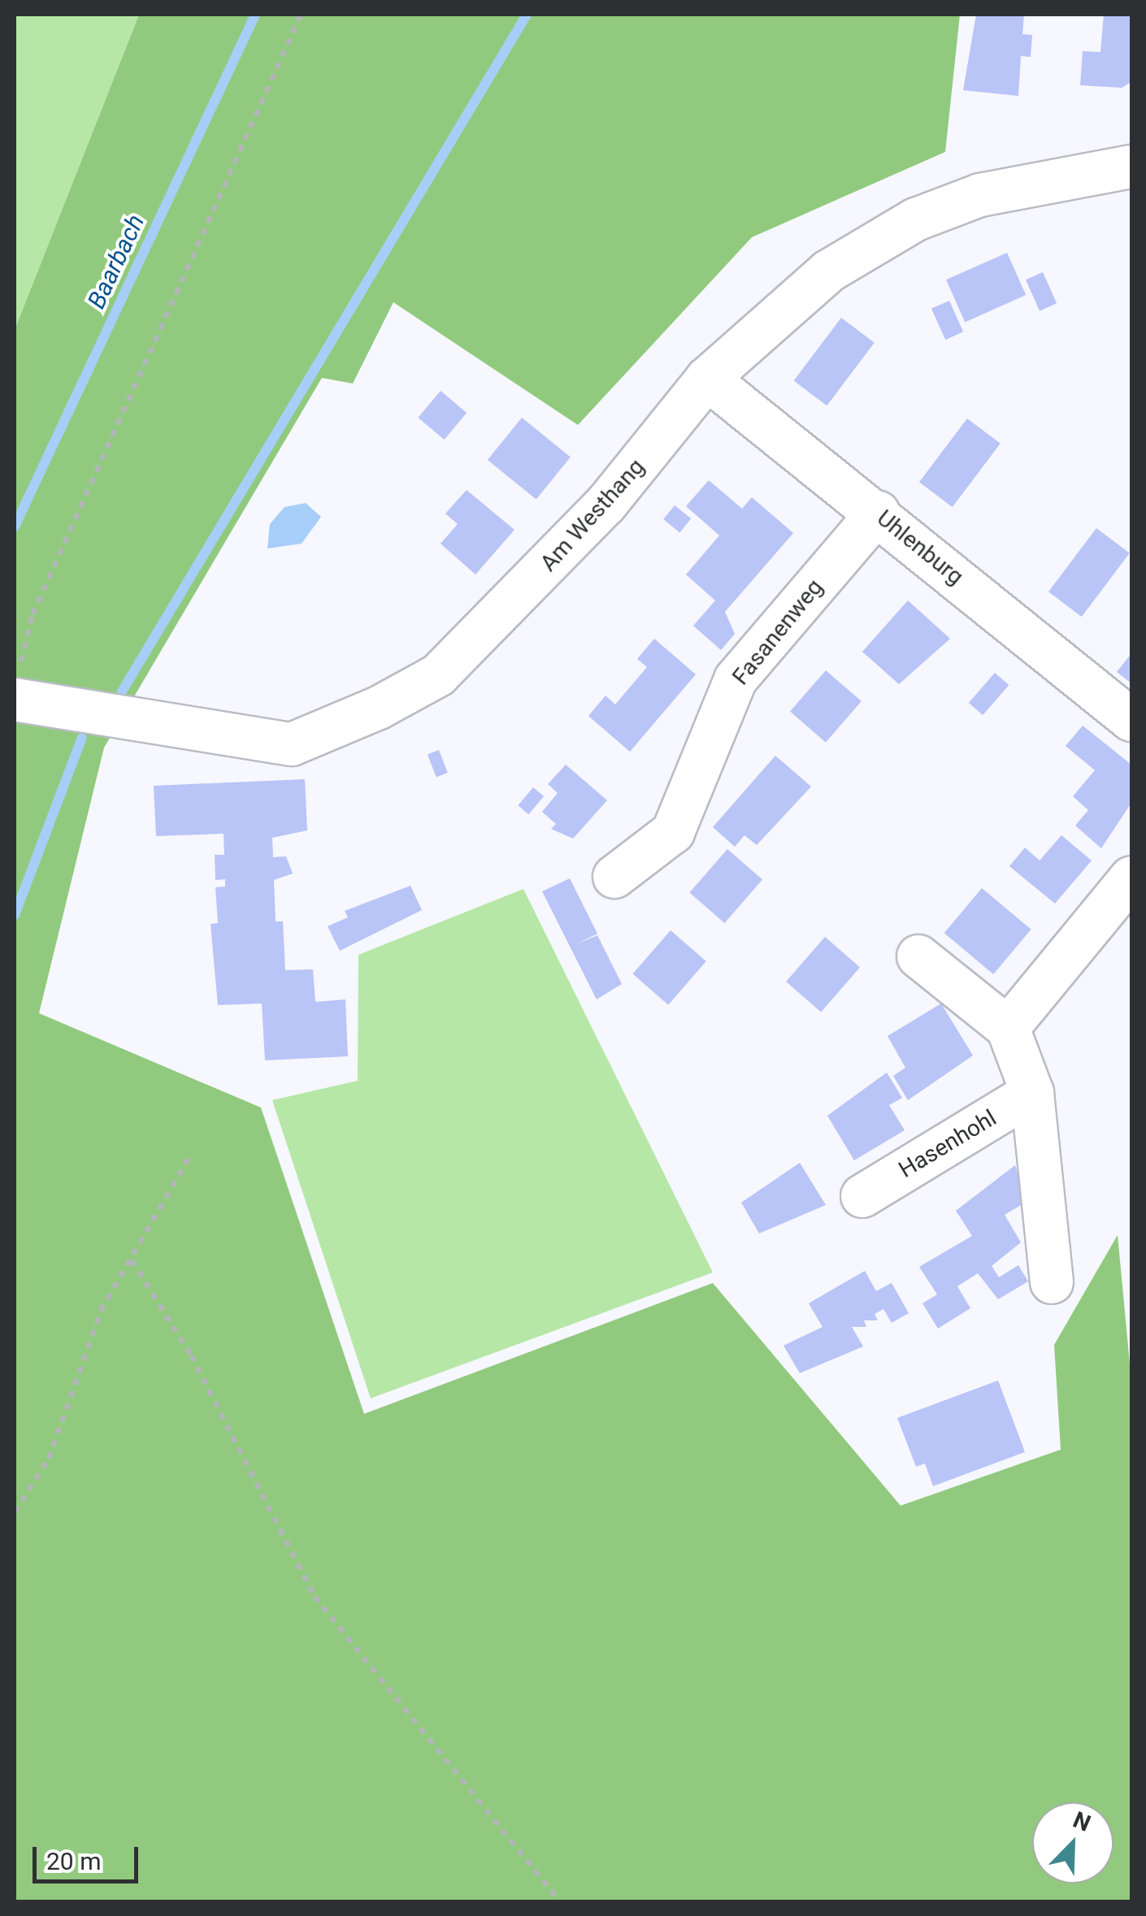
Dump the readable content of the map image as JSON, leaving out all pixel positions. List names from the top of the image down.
{
  "streets": {
    "street": [
      "Am Westhang",
      "Uhlenburg",
      "Fasanenweg",
      "Hasenhohl"
    ]
  },
  "crossings": [
    ["Am Westhang", "Uhlenburg"],
    ["Uhlenburg", "Fasanenweg"]
  ],
  "water": ["Baarbach"],
  "scale_bar": "20 m",
  "north": "top right"
}
